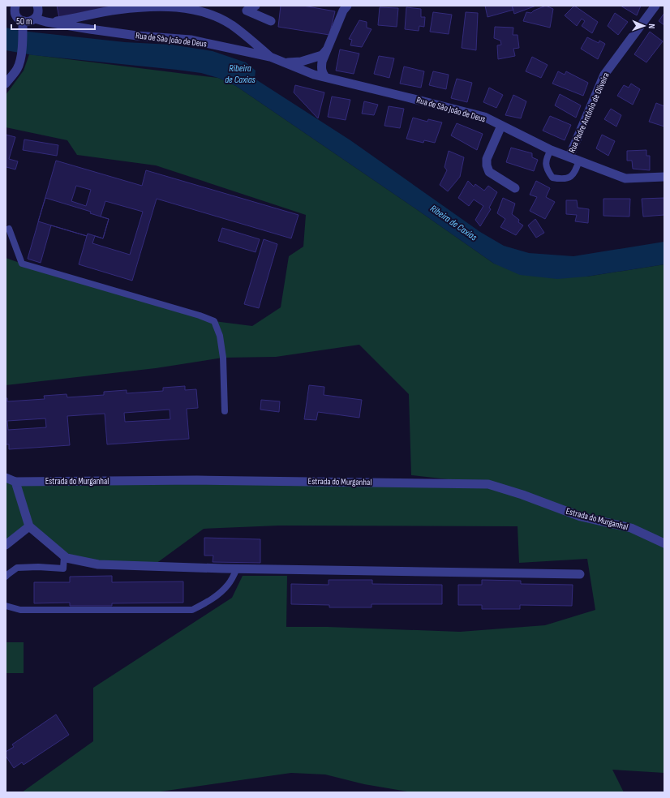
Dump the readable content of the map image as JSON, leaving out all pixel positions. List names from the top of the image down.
{
  "streets": {
    "street": ["Rua de São João de Deus", "Rua Padre António de Oliveira", "Estrada do Murganhal"]
  },
  "crossings": [
    ["Rua de São João de Deus", "Rua Padre António de Oliveira"]
  ],
  "water": ["Ribeira de Caxias"],
  "scale_bar": "50 m",
  "north": "right"
}
